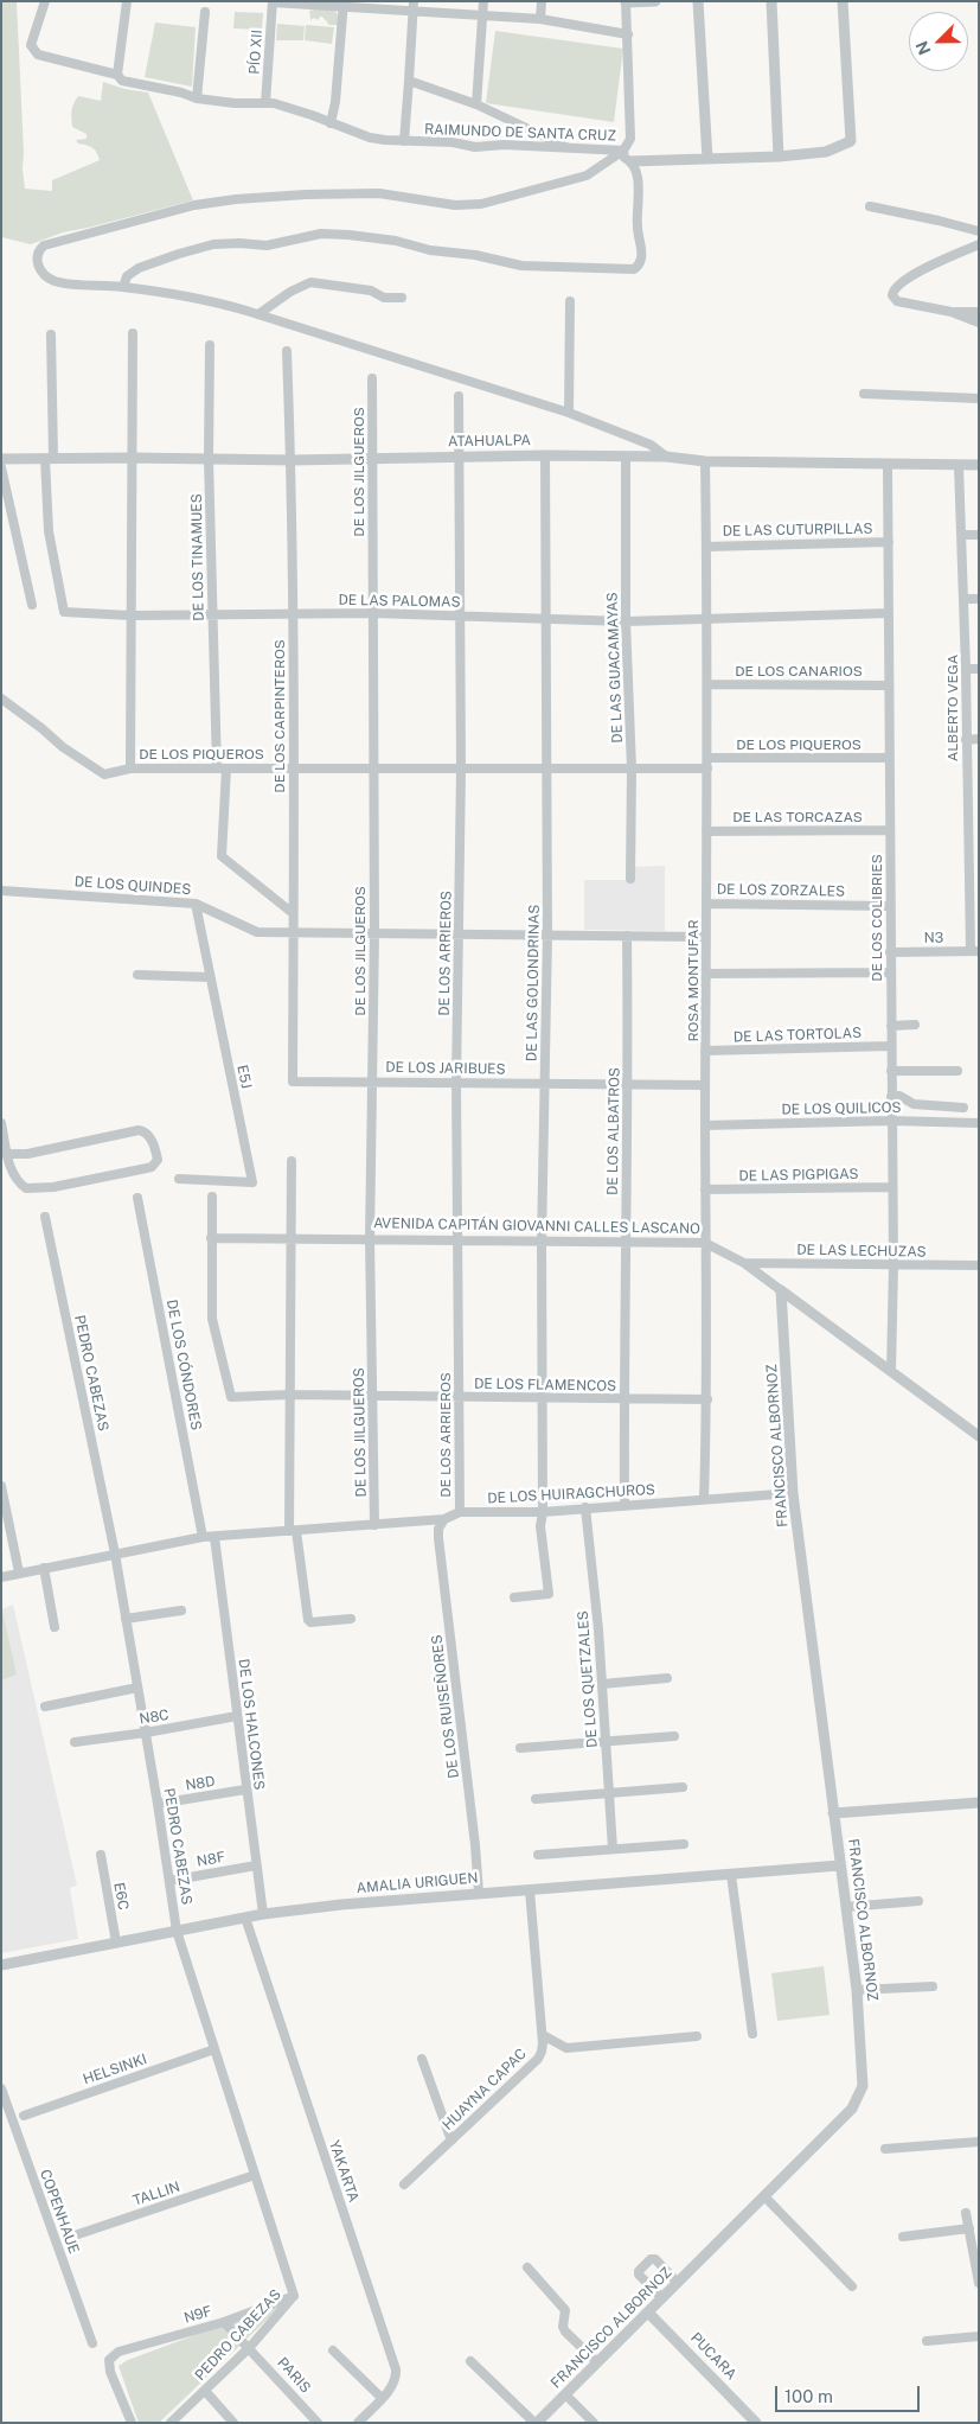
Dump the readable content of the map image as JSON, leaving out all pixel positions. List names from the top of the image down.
{
  "streets": {
    "street": [
      "PÍO XII",
      "RAIMUNDO DE SANTA CRUZ",
      "ATAHUALPA",
      "DE LOS JILGUEROS",
      "DE LAS CUTURPILLAS",
      "DE LOS TINAMUES",
      "DE LAS PALOMAS",
      "DE LAS GUACAMAYAS",
      "DE LOS CANARIOS",
      "ALBERTO VEGA",
      "DE LOS CARPINTEROS",
      "DE LOS PIQUEROS",
      "DE LAS TORCAZAS",
      "DE LOS QUINDES",
      "DE LOS ZORZALES",
      "DE LOS COLIBRIES",
      "N3",
      "DE LOS ARRIEROS",
      "ROSA MONTUFAR",
      "DE LAS GOLONDRINAS",
      "DE LAS TORTOLAS",
      "DE LOS JARIBUES",
      "E5J",
      "DE LOS QUILICOS",
      "DE LOS ALBATROS",
      "DE LAS PIGPIGAS",
      "AVENIDA CAPITÁN GIOVANNI CALLES LASCANO",
      "DE LAS LECHUZAS",
      "DE LOS CÓNDORES",
      "PEDRO CABEZAS",
      "DE LOS FLAMENCOS",
      "FRANCISCO ALBORNOZ",
      "DE LOS HUIRAGCHUROS",
      "DE LOS QUETZALES",
      "DE LOS RUISEÑORES",
      "N8C",
      "DE LOS HALCONES",
      "N8D",
      "N8F",
      "AMALIA URIGUEN",
      "E6C",
      "HELSINKI",
      "HUAYNA CAPAC",
      "YAKARTA",
      "TALLIN",
      "COPENHAUE",
      "N9F",
      "PUCARA",
      "PARIS"
    ]
  },
  "crossings": [
    ["PÍO XII", "RAIMUNDO DE SANTA CRUZ"],
    ["RAIMUNDO DE SANTA CRUZ", "ATAHUALPA"],
    ["ATAHUALPA", "DE LOS JILGUEROS"],
    ["ATAHUALPA", "DE LOS TINAMUES"],
    ["ATAHUALPA", "DE LAS PALOMAS"],
    ["ATAHUALPA", "DE LAS GUACAMAYAS"],
    ["ATAHUALPA", "ALBERTO VEGA"],
    ["ATAHUALPA", "DE LOS CARPINTEROS"],
    ["ATAHUALPA", "DE LOS PIQUEROS"],
    ["ATAHUALPA", "DE LOS COLIBRIES"],
    ["ATAHUALPA", "DE LOS ARRIEROS"],
    ["ATAHUALPA", "ROSA MONTUFAR"],
    ["ATAHUALPA", "DE LAS GOLONDRINAS"],
    ["DE LOS JILGUEROS", "DE LAS PALOMAS"],
    ["DE LOS JILGUEROS", "DE LOS PIQUEROS"],
    ["DE LOS JILGUEROS", "DE LOS QUINDES"],
    ["DE LOS JILGUEROS", "DE LOS JARIBUES"],
    ["DE LOS JILGUEROS", "AVENIDA CAPITÁN GIOVANNI CALLES LASCANO"],
    ["DE LOS JILGUEROS", "DE LOS FLAMENCOS"],
    ["DE LOS JILGUEROS", "DE LOS HUIRAGCHUROS"],
    ["DE LAS CUTURPILLAS", "DE LOS COLIBRIES"],
    ["DE LAS CUTURPILLAS", "ROSA MONTUFAR"],
    ["DE LOS TINAMUES", "DE LAS PALOMAS"],
    ["DE LOS TINAMUES", "DE LOS CARPINTEROS"],
    ["DE LOS TINAMUES", "DE LOS PIQUEROS"],
    ["DE LAS PALOMAS", "DE LAS GUACAMAYAS"],
    ["DE LAS PALOMAS", "DE LOS CARPINTEROS"],
    ["DE LAS PALOMAS", "DE LOS PIQUEROS"],
    ["DE LAS PALOMAS", "DE LOS COLIBRIES"],
    ["DE LAS PALOMAS", "DE LOS ARRIEROS"],
    ["DE LAS PALOMAS", "ROSA MONTUFAR"],
    ["DE LAS PALOMAS", "DE LAS GOLONDRINAS"],
    ["DE LAS GUACAMAYAS", "DE LOS PIQUEROS"],
    ["DE LOS CANARIOS", "DE LOS COLIBRIES"],
    ["DE LOS CANARIOS", "ROSA MONTUFAR"],
    ["ALBERTO VEGA", "N3"],
    ["DE LOS CARPINTEROS", "DE LOS PIQUEROS"],
    ["DE LOS CARPINTEROS", "DE LOS QUINDES"],
    ["DE LOS CARPINTEROS", "DE LOS JARIBUES"],
    ["DE LOS PIQUEROS", "DE LOS COLIBRIES"],
    ["DE LOS PIQUEROS", "DE LOS ARRIEROS"],
    ["DE LOS PIQUEROS", "ROSA MONTUFAR"],
    ["DE LOS PIQUEROS", "DE LAS GOLONDRINAS"],
    ["DE LAS TORCAZAS", "DE LOS COLIBRIES"],
    ["DE LAS TORCAZAS", "ROSA MONTUFAR"],
    ["DE LOS QUINDES", "DE LOS ARRIEROS"],
    ["DE LOS QUINDES", "ROSA MONTUFAR"],
    ["DE LOS QUINDES", "DE LAS GOLONDRINAS"],
    ["DE LOS QUINDES", "E5J"],
    ["DE LOS QUINDES", "DE LOS ALBATROS"],
    ["DE LOS ZORZALES", "DE LOS COLIBRIES"],
    ["DE LOS ZORZALES", "ROSA MONTUFAR"],
    ["DE LOS COLIBRIES", "N3"],
    ["DE LOS COLIBRIES", "DE LAS TORTOLAS"],
    ["DE LOS COLIBRIES", "DE LOS QUILICOS"],
    ["DE LOS COLIBRIES", "DE LAS PIGPIGAS"],
    ["DE LOS COLIBRIES", "AVENIDA CAPITÁN GIOVANNI CALLES LASCANO"],
    ["DE LOS COLIBRIES", "DE LAS LECHUZAS"],
    ["DE LOS ARRIEROS", "DE LOS JARIBUES"],
    ["DE LOS ARRIEROS", "AVENIDA CAPITÁN GIOVANNI CALLES LASCANO"],
    ["DE LOS ARRIEROS", "DE LOS FLAMENCOS"],
    ["DE LOS ARRIEROS", "DE LOS HUIRAGCHUROS"],
    ["ROSA MONTUFAR", "DE LAS TORTOLAS"],
    ["ROSA MONTUFAR", "DE LOS JARIBUES"],
    ["ROSA MONTUFAR", "DE LOS QUILICOS"],
    ["ROSA MONTUFAR", "DE LAS PIGPIGAS"],
    ["ROSA MONTUFAR", "AVENIDA CAPITÁN GIOVANNI CALLES LASCANO"],
    ["ROSA MONTUFAR", "DE LOS FLAMENCOS"],
    ["ROSA MONTUFAR", "DE LOS HUIRAGCHUROS"],
    ["DE LAS GOLONDRINAS", "DE LOS JARIBUES"],
    ["DE LAS GOLONDRINAS", "AVENIDA CAPITÁN GIOVANNI CALLES LASCANO"],
    ["DE LAS GOLONDRINAS", "DE LOS FLAMENCOS"],
    ["DE LAS GOLONDRINAS", "DE LOS HUIRAGCHUROS"],
    ["DE LOS JARIBUES", "DE LOS ALBATROS"],
    ["DE LOS ALBATROS", "AVENIDA CAPITÁN GIOVANNI CALLES LASCANO"],
    ["DE LOS ALBATROS", "DE LOS FLAMENCOS"],
    ["DE LOS ALBATROS", "DE LOS HUIRAGCHUROS"],
    ["AVENIDA CAPITÁN GIOVANNI CALLES LASCANO", "DE LAS LECHUZAS"],
    ["AVENIDA CAPITÁN GIOVANNI CALLES LASCANO", "DE LOS FLAMENCOS"],
    ["AVENIDA CAPITÁN GIOVANNI CALLES LASCANO", "FRANCISCO ALBORNOZ"],
    ["DE LOS CÓNDORES", "DE LOS HUIRAGCHUROS"],
    ["PEDRO CABEZAS", "DE LOS HUIRAGCHUROS"],
    ["PEDRO CABEZAS", "N8C"],
    ["PEDRO CABEZAS", "N8D"],
    ["PEDRO CABEZAS", "N8F"],
    ["PEDRO CABEZAS", "AMALIA URIGUEN"],
    ["PEDRO CABEZAS", "HELSINKI"],
    ["PEDRO CABEZAS", "TALLIN"],
    ["PEDRO CABEZAS", "N9F"],
    ["PEDRO CABEZAS", "PARIS"],
    ["FRANCISCO ALBORNOZ", "DE LOS HUIRAGCHUROS"],
    ["FRANCISCO ALBORNOZ", "AMALIA URIGUEN"],
    ["FRANCISCO ALBORNOZ", "PUCARA"],
    ["DE LOS HUIRAGCHUROS", "DE LOS QUETZALES"],
    ["DE LOS HUIRAGCHUROS", "DE LOS RUISEÑORES"],
    ["DE LOS HUIRAGCHUROS", "DE LOS HALCONES"],
    ["DE LOS RUISEÑORES", "AMALIA URIGUEN"],
    ["N8C", "DE LOS HALCONES"],
    ["DE LOS HALCONES", "N8D"],
    ["DE LOS HALCONES", "N8F"],
    ["DE LOS HALCONES", "AMALIA URIGUEN"],
    ["AMALIA URIGUEN", "E6C"],
    ["AMALIA URIGUEN", "HUAYNA CAPAC"],
    ["AMALIA URIGUEN", "YAKARTA"],
    ["N9F", "PARIS"]
  ],
  "scale_bar": "100 m",
  "north": "bottom left"
}
